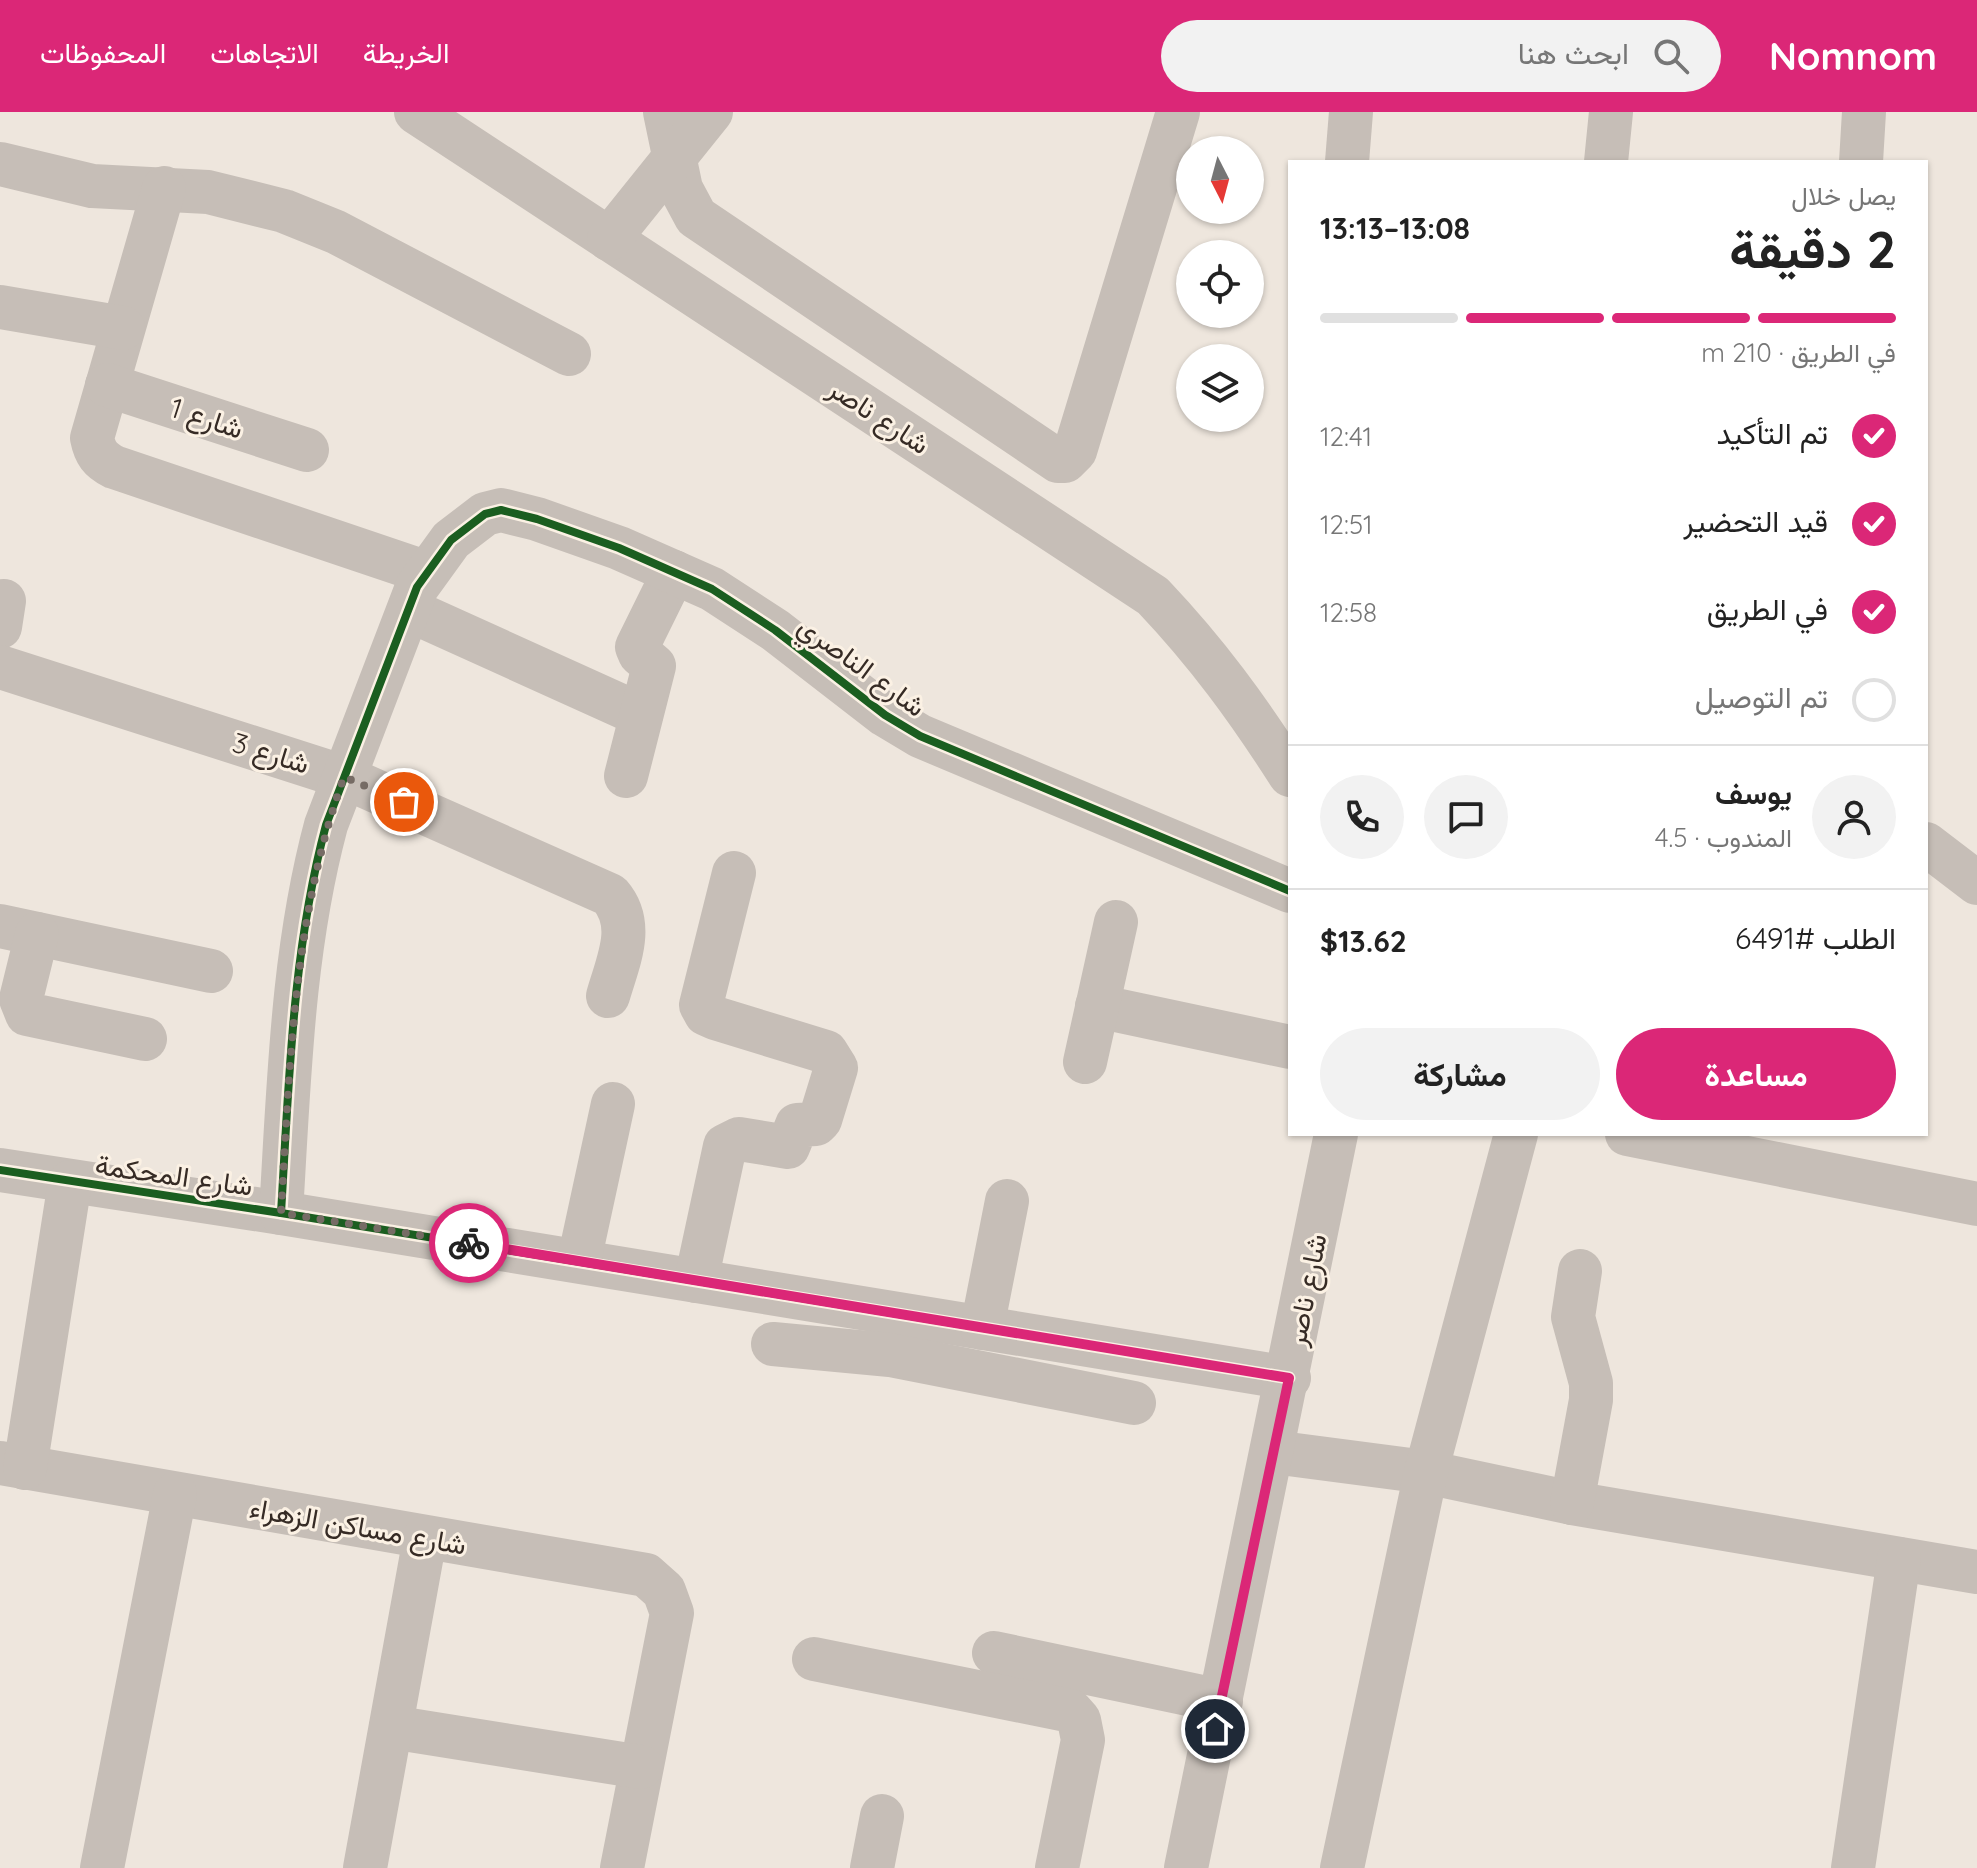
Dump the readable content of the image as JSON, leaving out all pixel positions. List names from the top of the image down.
{
  "streets": {
    "street": [
      "شارع ناصر",
      "شارع 1",
      "شارع الناصري",
      "شارع 3",
      "شارع المحكمة",
      "شارع مساكن الزهراء"
    ]
  },
  "crossings": [
    ["شارع ناصر", "شارع المحكمة"]
  ],
  "north": "bottom",
  "page": {
    "header": "Nomnom",
    "search": "ابحث هنا",
    "nav": ["الخريطة", "الاتجاهات", "المحفوظات"],
    "heading": ["2 دقيقة", "يصل خلال", "13:08–13:13"],
    "panel": [
      "يوسف",
      "المندوب · 4.5",
      "الطلب #6491",
      "$13.62"
    ],
    "bar": "في الطريق · 210 m",
    "list": [
      ["تم التأكيد", "12:41"],
      ["قيد التحضير", "12:51"],
      ["في الطريق", "12:58"],
      "تم التوصيل"
    ],
    "buttons": ["مساعدة", "مشاركة"]
  }
}
